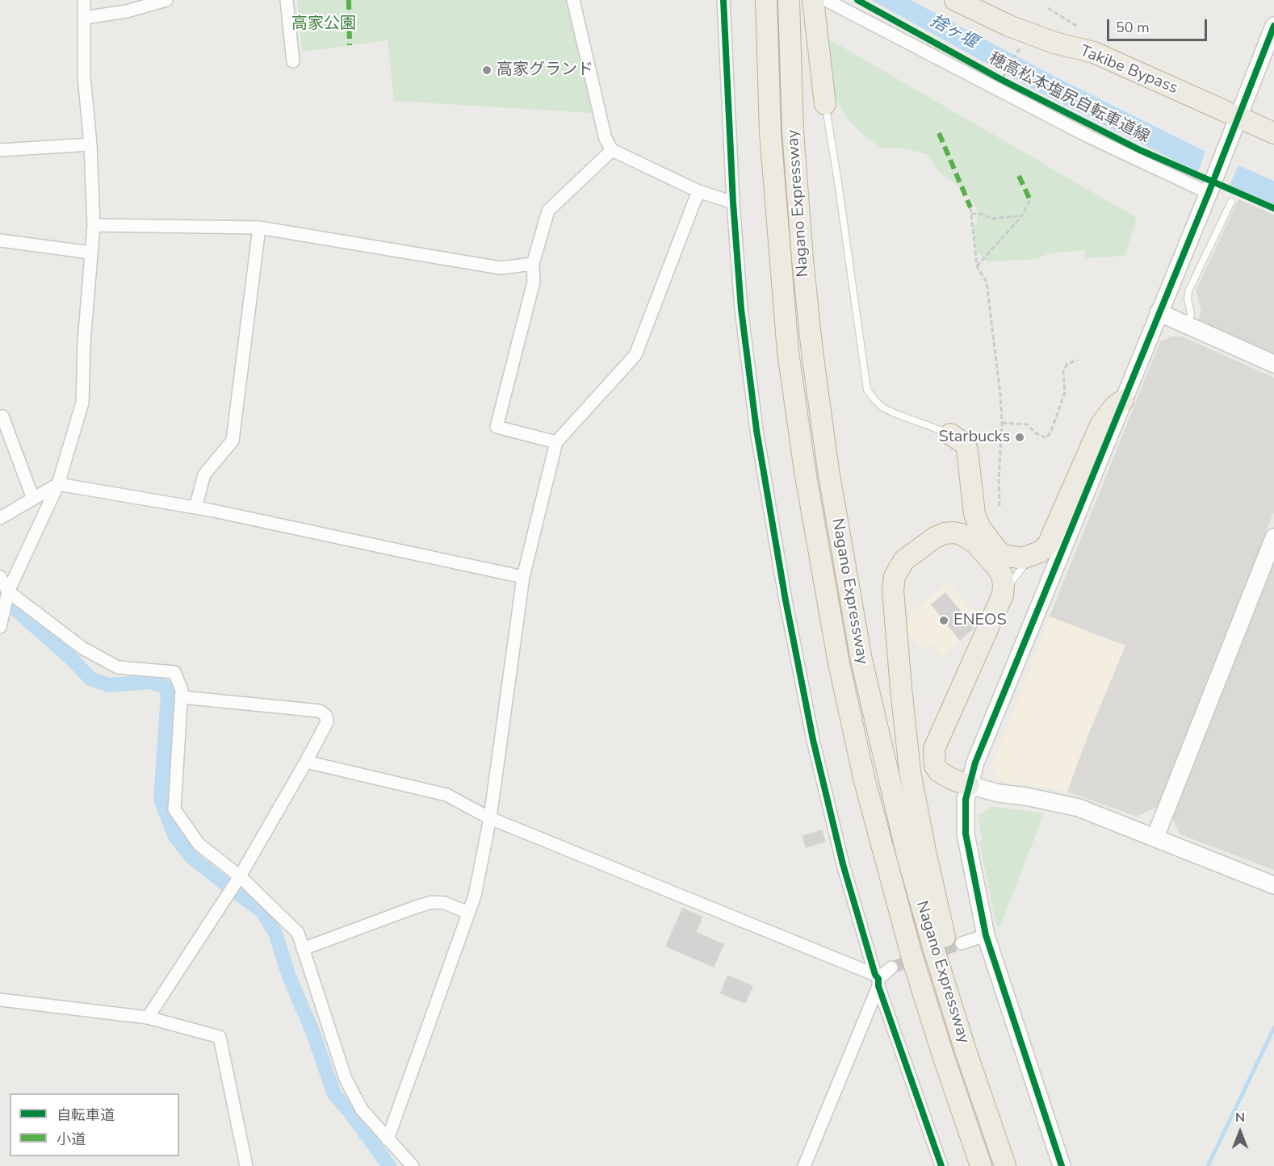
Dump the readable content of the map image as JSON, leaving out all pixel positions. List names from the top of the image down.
{
  "streets": {
    "highway": ["Takibe Bypass", "Nagano Expressway"],
    "cycle path": ["穂高松本塩尻自転車道線"]
  },
  "water": ["捨ヶ堰"],
  "parks": ["高家公園"],
  "places": ["高家グランド", "Starbucks", "ENEOS"],
  "legend": ["自転車道", "小道"],
  "scale_bar": "50 m",
  "north": "top"
}
